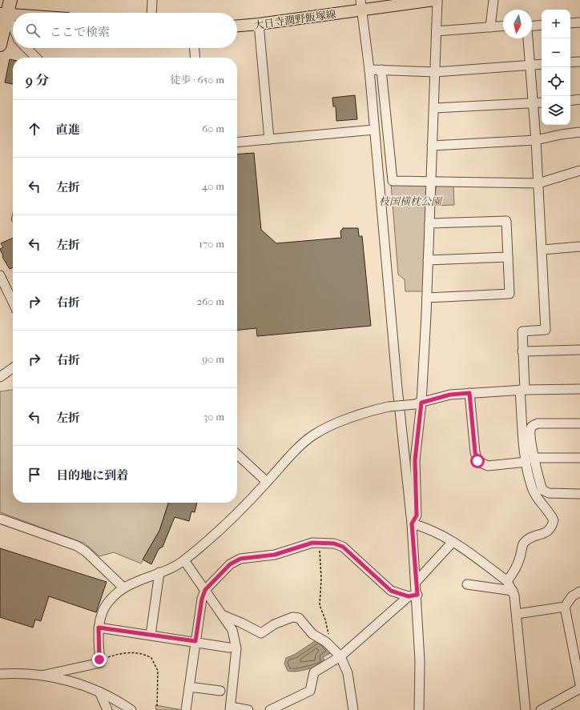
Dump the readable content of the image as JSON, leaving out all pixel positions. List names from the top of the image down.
{
  "streets": {
    "main road": ["大日寺潤野飯塚線"]
  },
  "parks": ["枝国横枕公園"],
  "north": "bottom",
  "page": {
    "map_buttons": ["+", "−"],
    "search": "ここで検索",
    "heading": ["9 分", "徒歩 · 650 m"],
    "list": [
      ["直進", "60 m"],
      ["左折", "40 m"],
      ["左折", "170 m"],
      ["右折", "260 m"],
      ["右折", "90 m"],
      ["左折", "30 m"],
      "目的地に到着"
    ]
  }
}
